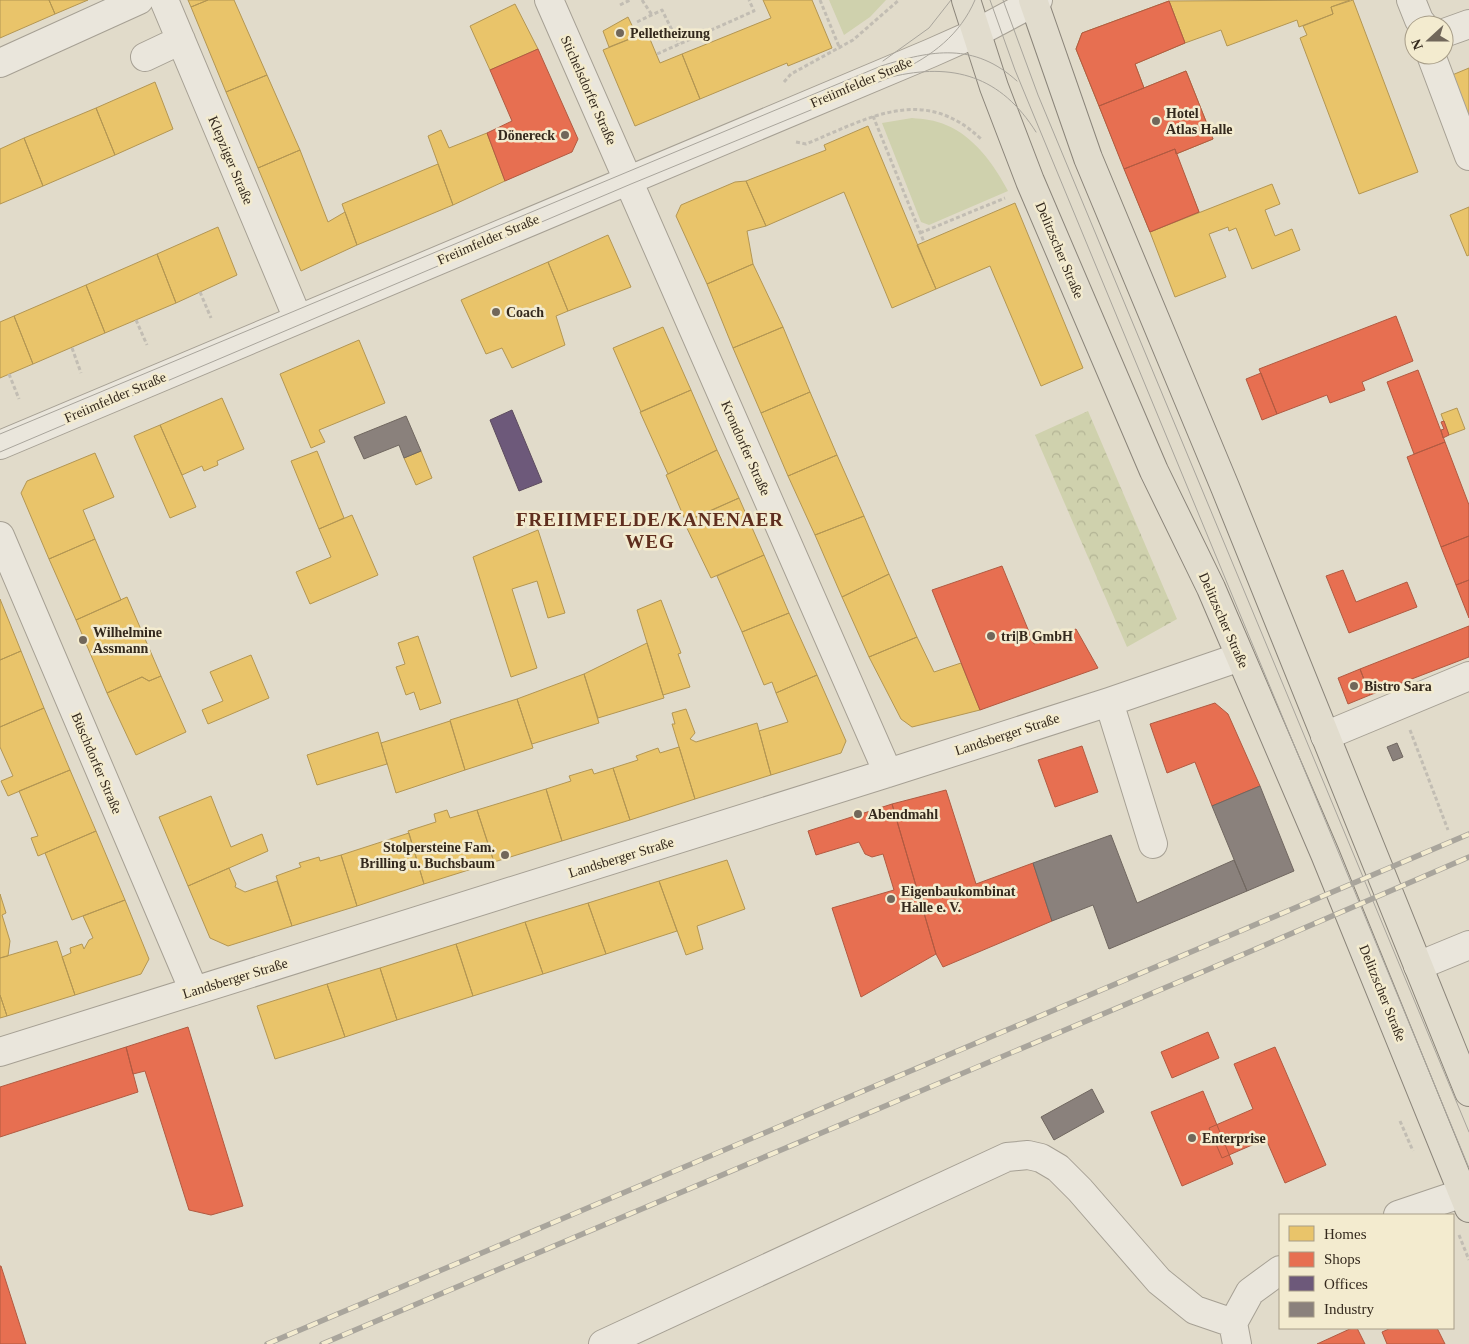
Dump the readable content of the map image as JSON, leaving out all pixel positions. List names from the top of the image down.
{
  "streets": {
    "main road": ["Delitzscher Straße"],
    "street": [
      "Freiimfelder Straße",
      "Stichelsdorfer Straße",
      "Klepziger Straße",
      "Krondorfer Straße",
      "Landsberger Straße",
      "Büschdorfer Straße"
    ]
  },
  "crossings": [
    ["Freiimfelder Straße", "Stichelsdorfer Straße"],
    ["Freiimfelder Straße", "Klepziger Straße"],
    ["Freiimfelder Straße", "Delitzscher Straße"],
    ["Freiimfelder Straße", "Krondorfer Straße"],
    ["Stichelsdorfer Straße", "Krondorfer Straße"],
    ["Delitzscher Straße", "Landsberger Straße"],
    ["Krondorfer Straße", "Landsberger Straße"],
    ["Landsberger Straße", "Büschdorfer Straße"]
  ],
  "districts": ["FREIIMFELDE/KANENAER WEG"],
  "places": [
    "Pelletheizung",
    "Hotel Atlas Halle",
    "Dönereck",
    "Coach",
    "tri|B GmbH",
    "Wilhelmine Assmann",
    "Bistro Sara",
    "Abendmahl",
    "Stolpersteine Fam. Brilling u. Buchsbaum",
    "Eigenbaukombinat Halle e. V.",
    "Enterprise"
  ],
  "legend": [
    "Homes",
    "Shops",
    "Offices",
    "Industry"
  ],
  "north": "left"
}
